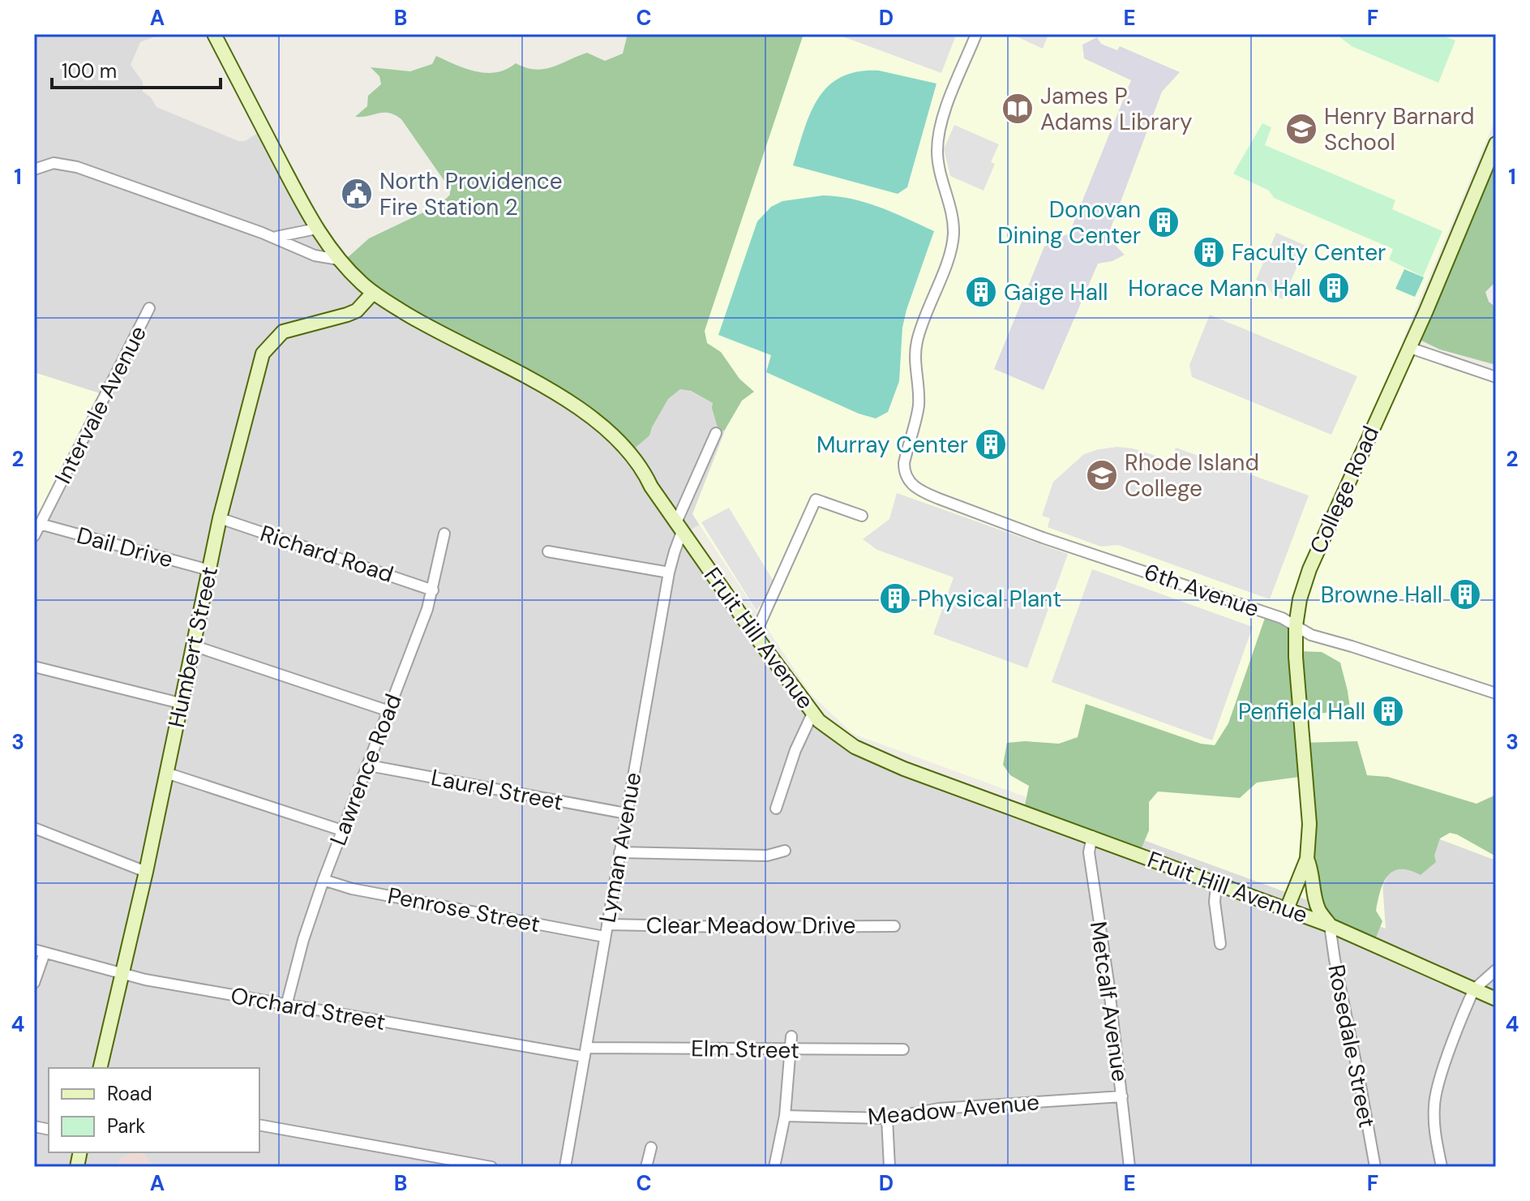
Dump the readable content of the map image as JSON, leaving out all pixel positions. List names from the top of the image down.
{
  "streets": {
    "street": [
      "Intervale Avenue",
      "College Road",
      "Dail Drive",
      "Richard Road",
      "6th Avenue",
      "Fruit Hill Avenue",
      "Humbert Street",
      "Lawrence Road",
      "Laurel Street",
      "Lyman Avenue",
      "Penrose Street",
      "Clear Meadow Drive",
      "Metcalf Avenue",
      "Orchard Street",
      "Rosedale Street",
      "Elm Street",
      "Meadow Avenue"
    ]
  },
  "crossings": [
    ["Intervale Avenue", "Dail Drive"],
    ["College Road", "6th Avenue"],
    ["College Road", "Fruit Hill Avenue"],
    ["College Road", "Rosedale Street"],
    ["Dail Drive", "Humbert Street"],
    ["Richard Road", "Humbert Street"],
    ["Richard Road", "Lawrence Road"],
    ["Fruit Hill Avenue", "Humbert Street"],
    ["Fruit Hill Avenue", "Lyman Avenue"],
    ["Fruit Hill Avenue", "Metcalf Avenue"],
    ["Fruit Hill Avenue", "Rosedale Street"],
    ["Humbert Street", "Orchard Street"],
    ["Lawrence Road", "Laurel Street"],
    ["Lawrence Road", "Penrose Street"],
    ["Lawrence Road", "Orchard Street"],
    ["Laurel Street", "Lyman Avenue"],
    ["Lyman Avenue", "Penrose Street"],
    ["Lyman Avenue", "Clear Meadow Drive"],
    ["Lyman Avenue", "Orchard Street"],
    ["Lyman Avenue", "Elm Street"],
    ["Metcalf Avenue", "Meadow Avenue"],
    ["Orchard Street", "Elm Street"]
  ],
  "places": {
    "library": ["James P. Adams Library"],
    "school or university": ["Henry Barnard School", "Rhode Island College"],
    "public building": ["North Providence Fire Station 2"],
    "building": [
      "Donovan Dining Center",
      "Faculty Center",
      "Horace Mann Hall",
      "Gaige Hall",
      "Murray Center",
      "Browne Hall",
      "Physical Plant",
      "Penfield Hall"
    ]
  },
  "legend": ["Road", "Park"],
  "scale_bar": "100 m",
  "grid": {
    "columns": [
      "A",
      "B",
      "C",
      "D",
      "E",
      "F"
    ],
    "rows": [
      "1",
      "2",
      "3",
      "4"
    ]
  }
}
